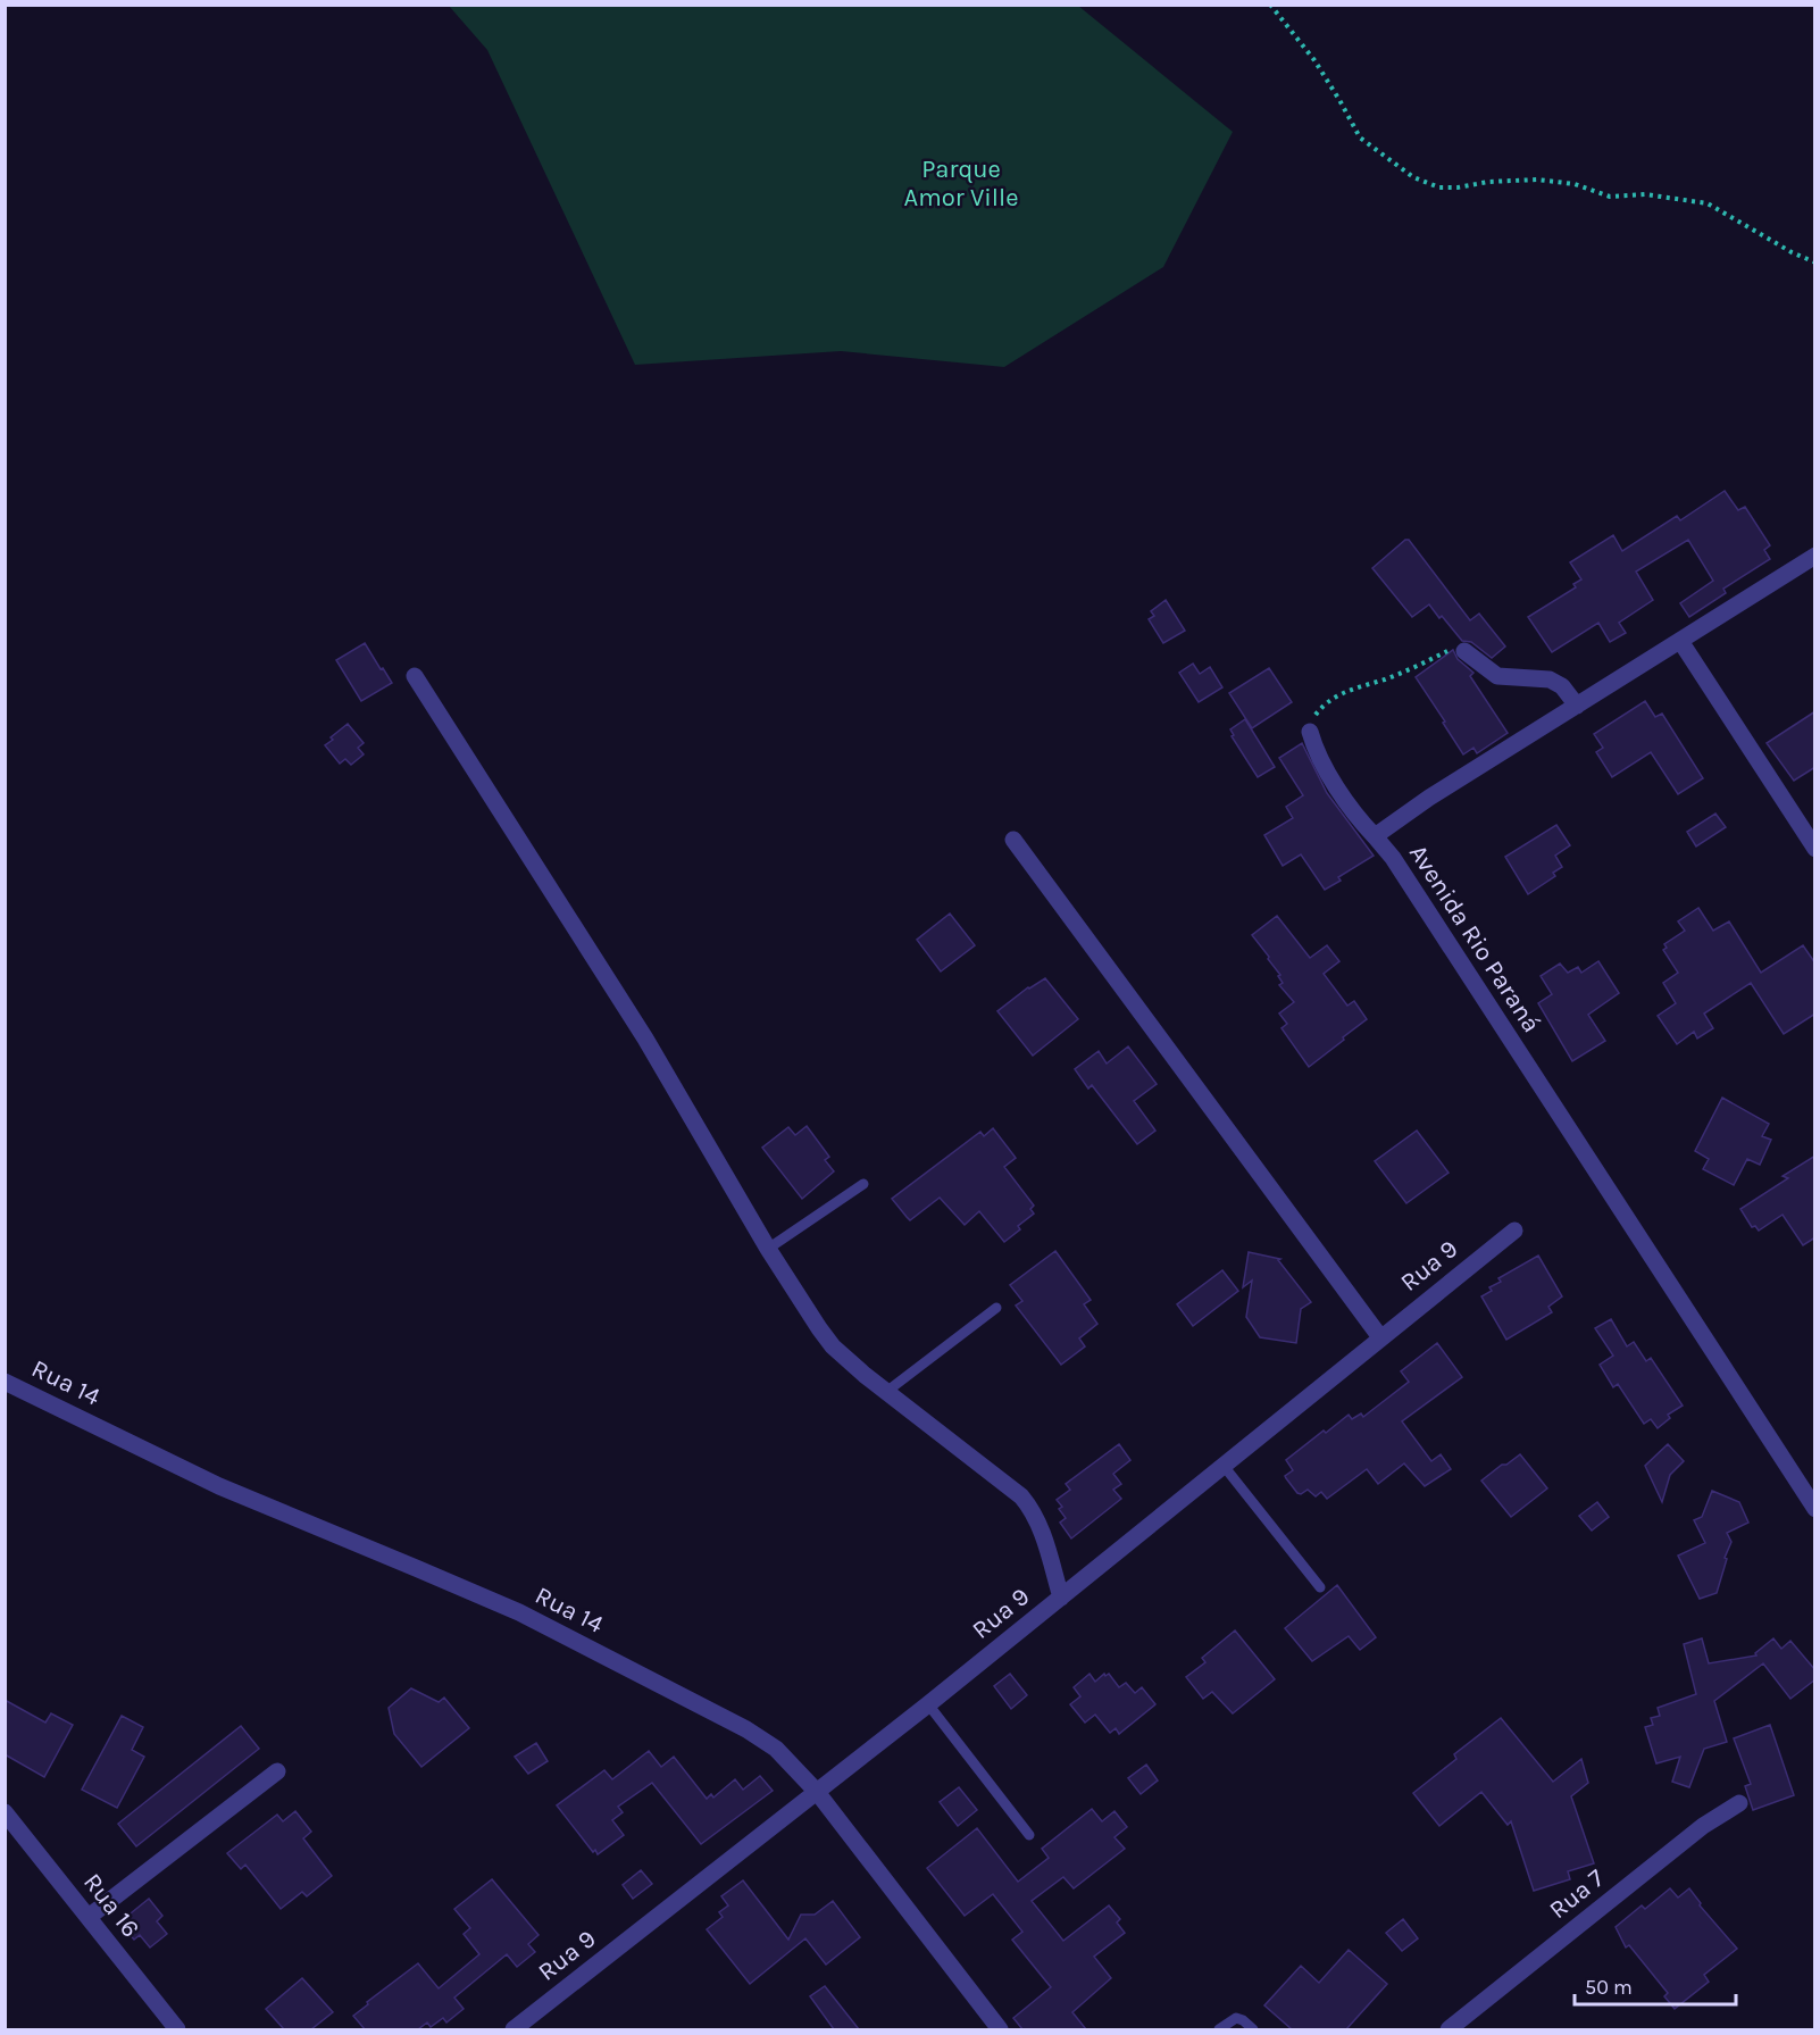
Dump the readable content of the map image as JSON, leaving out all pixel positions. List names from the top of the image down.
{
  "streets": {
    "street": [
      "Avenida Rio Paraná",
      "Rua 9",
      "Rua 14",
      "Rua 7",
      "Rua 16"
    ]
  },
  "crossings": [
    ["Rua 9", "Rua 14"]
  ],
  "parks": ["Parque Amor Ville"],
  "scale_bar": "50 m"
}
